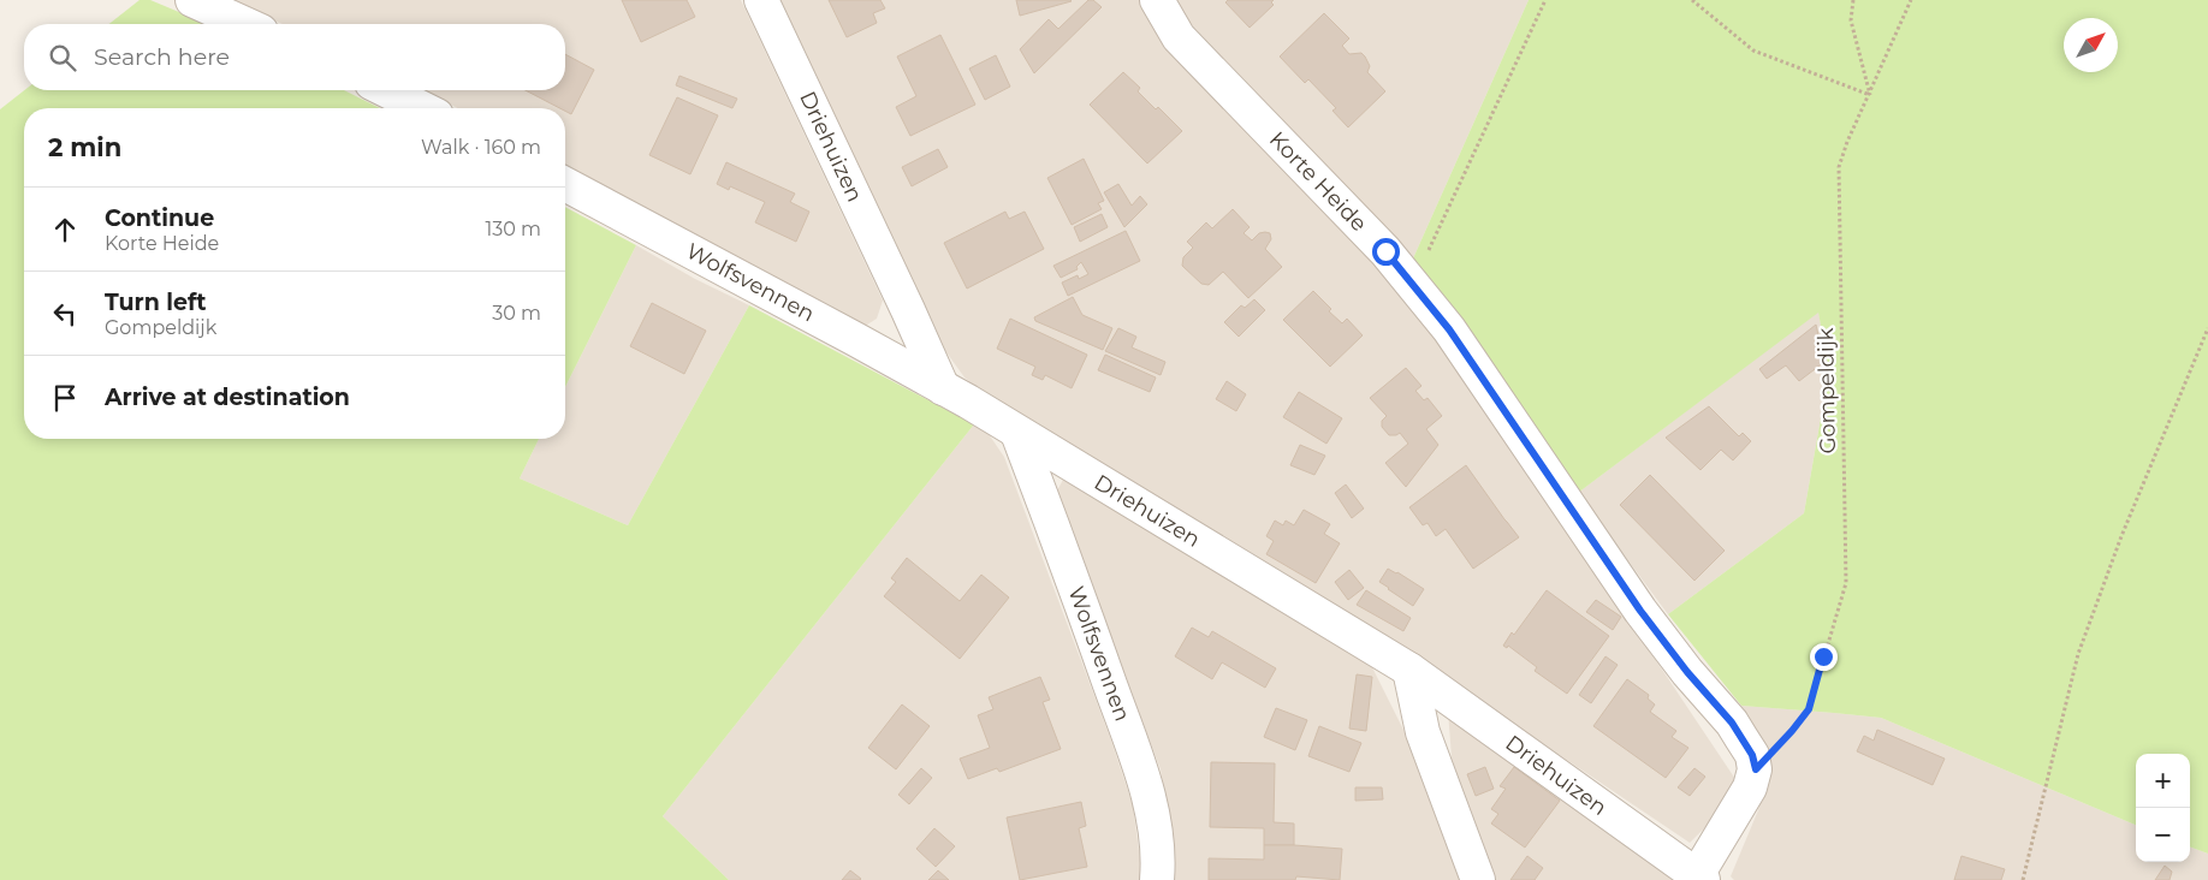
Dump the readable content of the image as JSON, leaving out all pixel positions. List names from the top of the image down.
{
  "streets": {
    "street": ["Driehuizen", "Korte Heide", "Wolfsvennen"],
    "path": ["Gompeldijk"]
  },
  "crossings": [
    ["Driehuizen", "Wolfsvennen"],
    ["Korte Heide", "Gompeldijk"]
  ],
  "north": "top right",
  "page": {
    "search": "Search here",
    "heading": ["2 min", "Walk · 160 m"],
    "list": [
      ["Continue", "Korte Heide", "130 m"],
      ["Turn left", "Gompeldijk", "30 m"],
      "Arrive at destination"
    ],
    "map_buttons": ["+", "−"]
  }
}
